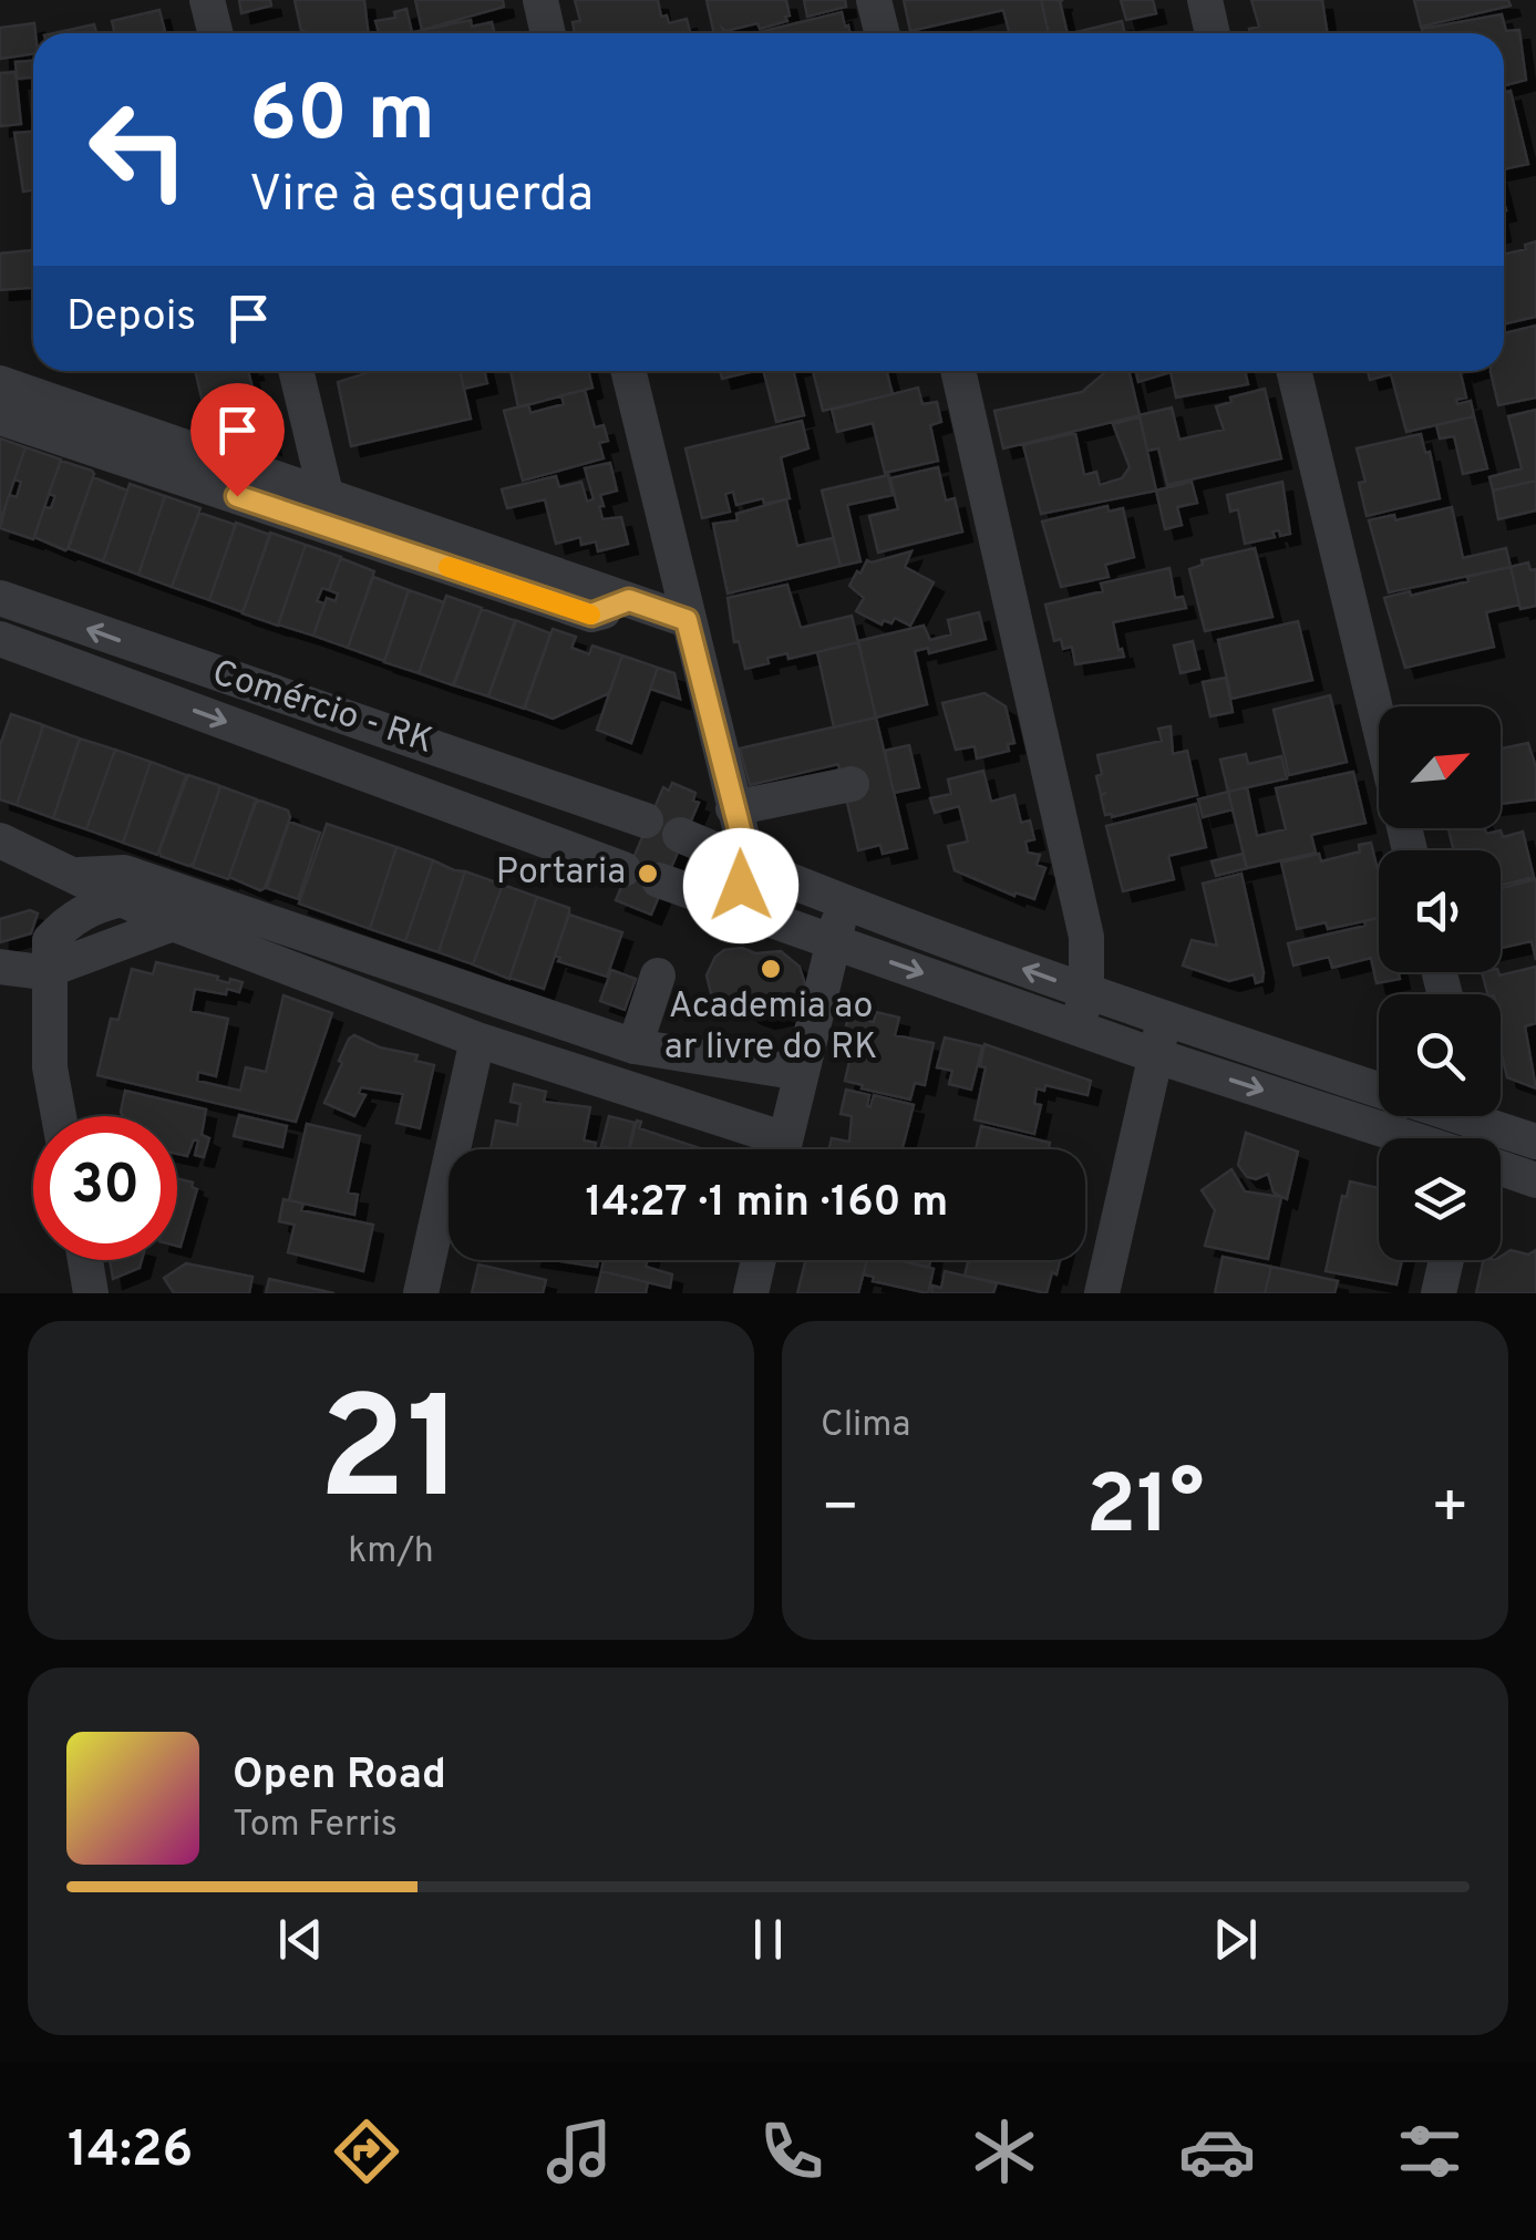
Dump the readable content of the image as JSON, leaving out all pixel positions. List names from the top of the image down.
{
  "streets": {
    "street": ["Comércio - RK"]
  },
  "places": ["Portaria", "Academia ao ar livre do RK"],
  "north": "top right",
  "page": {
    "turn": ["60 m", "Vire à esquerda"],
    "then": "Depois",
    "limit": "30",
    "trip": "14:27 · 1 min · 160 m",
    "tile": [
      ["21", "km/h"],
      "Clima"
    ],
    "heat": ["−", "21°", "+"],
    "song": ["Open Road", "Tom Ferris"],
    "tabs": "14:26"
  }
}
